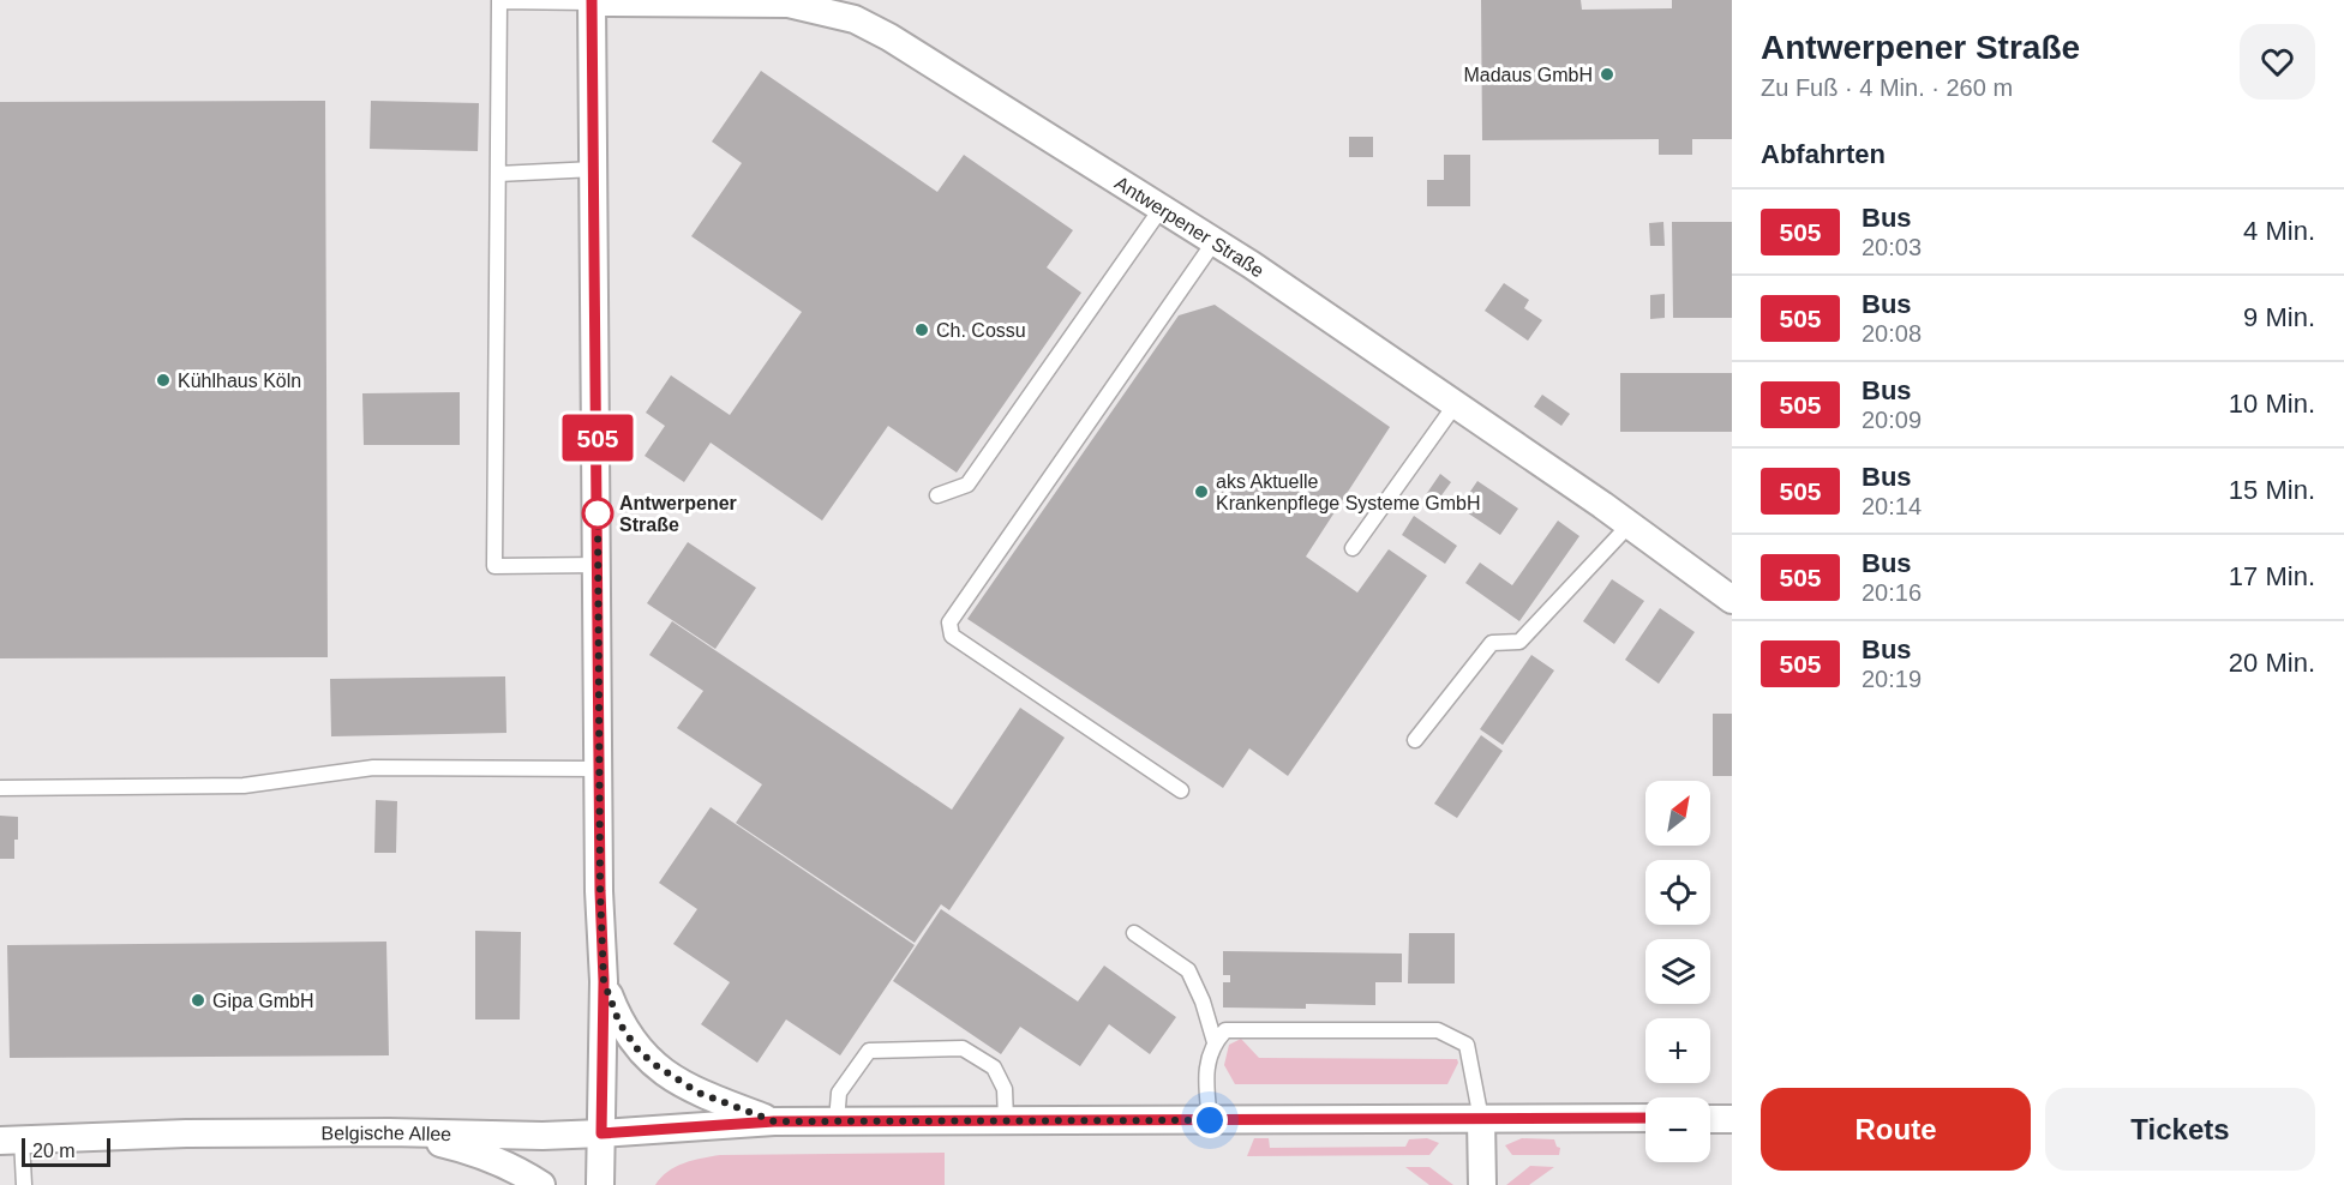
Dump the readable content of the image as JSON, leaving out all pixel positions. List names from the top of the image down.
{
  "streets": {
    "street": ["Antwerpener Straße", "Belgische Allee"]
  },
  "places": [
    "Madaus GmbH",
    "Ch. Cossu",
    "Kühlhaus Köln",
    "aks Aktuelle Krankenpflege Systeme GmbH",
    "Antwerpener Straße",
    "Gipa GmbH"
  ],
  "lines": ["bus line 505"],
  "scale_bar": "20 m",
  "north": "top right",
  "page": {
    "on_map": "505",
    "heading": [
      ["Antwerpener Straße", "Zu Fuß · 4 Min. · 260 m"],
      "Abfahrten"
    ],
    "list": [
      {
        "mark": "505",
        "name": "Bus",
        "note": "20:03",
        "value": "4 Min."
      },
      {
        "mark": "505",
        "name": "Bus",
        "note": "20:08",
        "value": "9 Min."
      },
      {
        "mark": "505",
        "name": "Bus",
        "note": "20:09",
        "value": "10 Min."
      },
      {
        "mark": "505",
        "name": "Bus",
        "note": "20:14",
        "value": "15 Min."
      },
      {
        "mark": "505",
        "name": "Bus",
        "note": "20:16",
        "value": "17 Min."
      },
      {
        "mark": "505",
        "name": "Bus",
        "note": "20:19",
        "value": "20 Min."
      }
    ],
    "map_buttons": ["+", "−"],
    "buttons": ["Route", "Tickets"],
    "scale": "20 m"
  }
}
